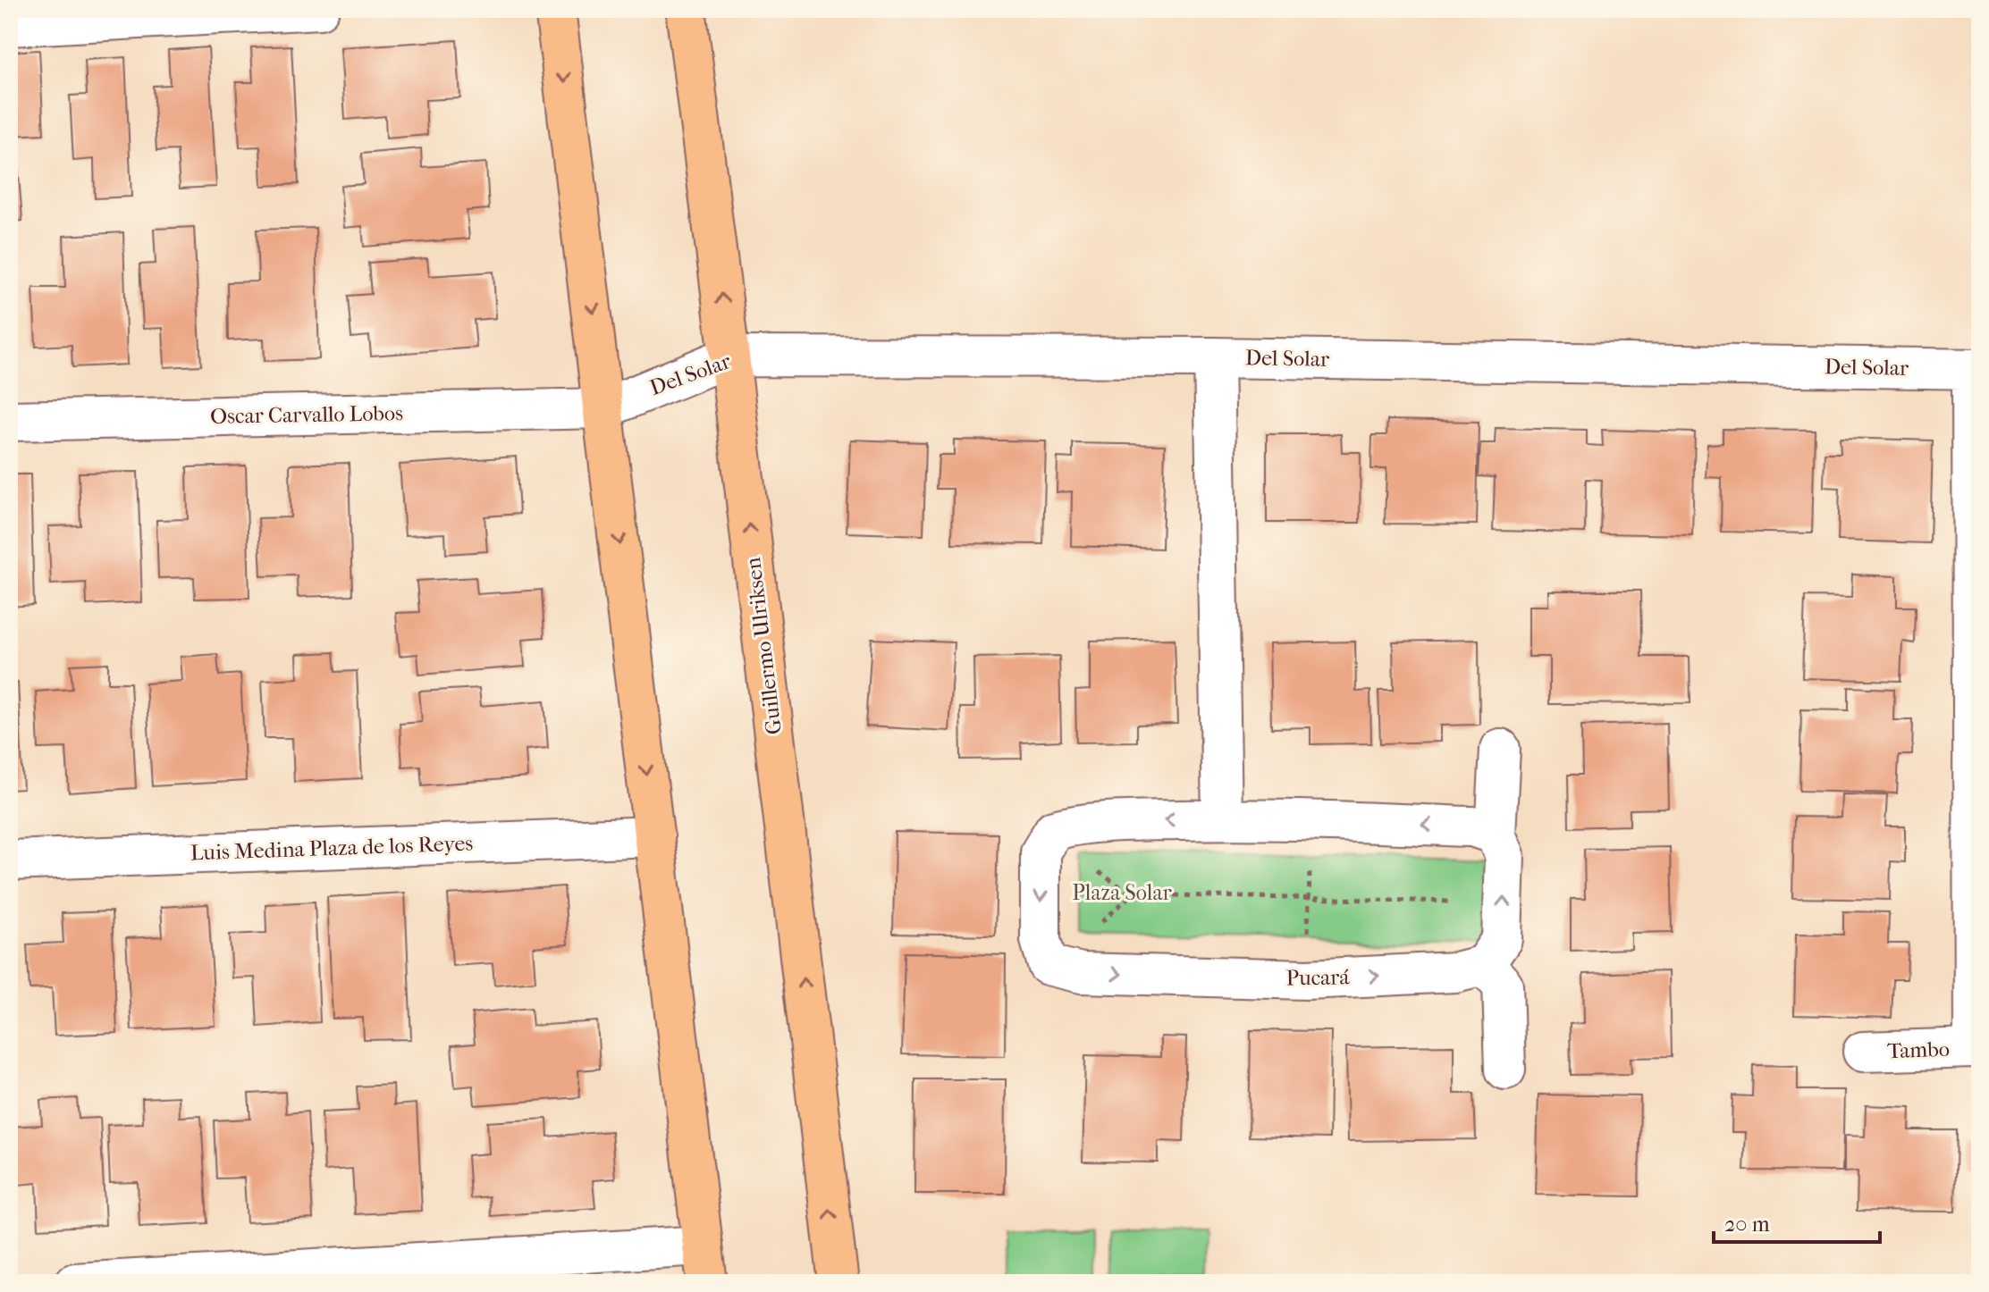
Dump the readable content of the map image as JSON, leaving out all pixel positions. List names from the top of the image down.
{
  "streets": {
    "main road": ["Guillermo Ulriksen"],
    "street": [
      "Del Solar",
      "Oscar Carvallo Lobos",
      "Luis Medina Plaza de los Reyes",
      "Pucará",
      "Tambo"
    ]
  },
  "crossings": [
    ["Del Solar", "Oscar Carvallo Lobos"],
    ["Del Solar", "Guillermo Ulriksen"],
    ["Del Solar", "Tambo"]
  ],
  "parks": ["Plaza Solar"],
  "scale_bar": "20 m"
}
